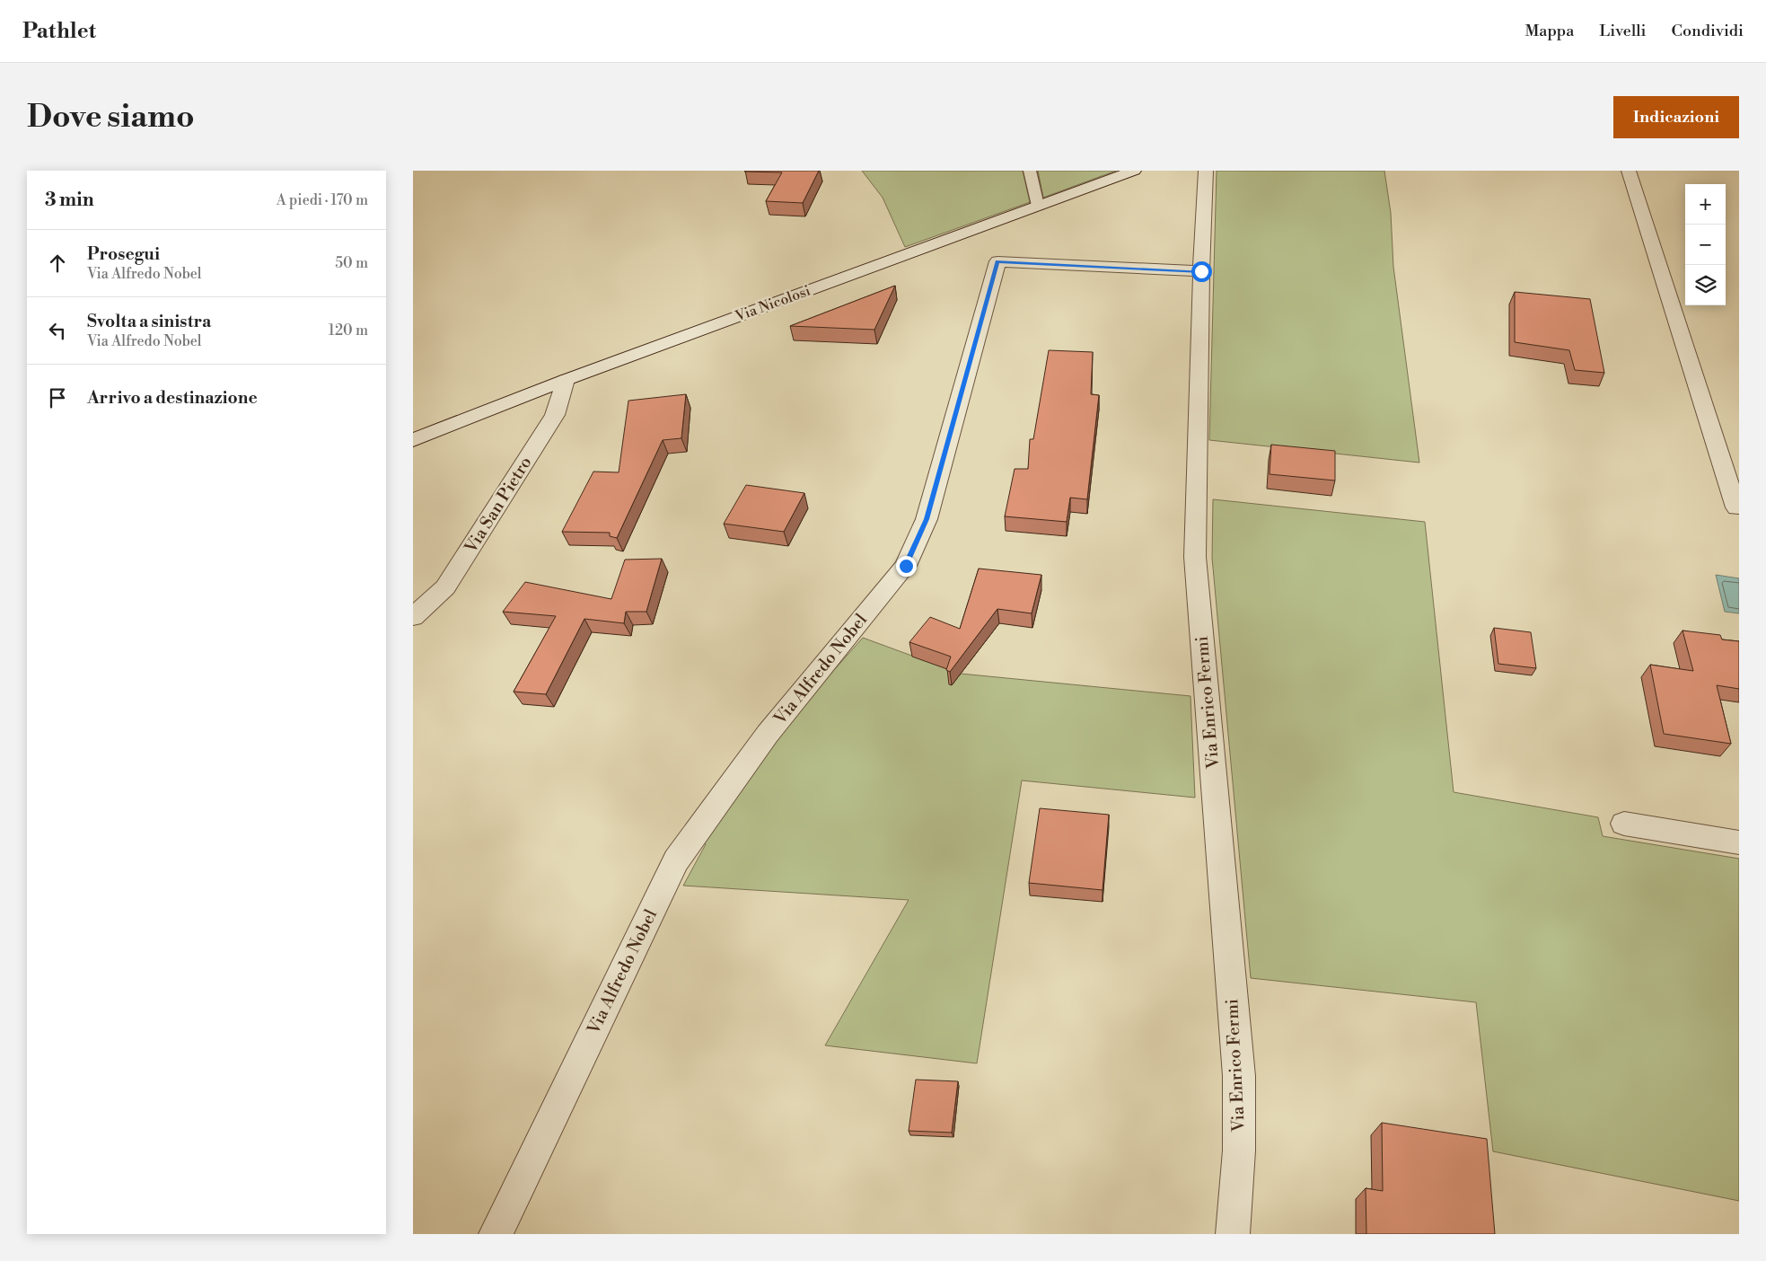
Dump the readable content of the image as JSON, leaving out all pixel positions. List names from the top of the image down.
{
  "streets": {
    "street": [
      "Via Nicolosi",
      "Via San Pietro",
      "Via Alfredo Nobel",
      "Via Enrico Fermi"
    ]
  },
  "crossings": [
    ["Via Nicolosi", "Via San Pietro"],
    ["Via Alfredo Nobel", "Via Enrico Fermi"]
  ],
  "page": {
    "header": "Pathlet",
    "nav": ["Mappa", "Livelli", "Condividi"],
    "buttons": "Indicazioni",
    "title": "Dove siamo",
    "heading": ["3 min", "A piedi · 170 m"],
    "map_buttons": ["+", "−"],
    "list": [
      ["Prosegui", "Via Alfredo Nobel", "50 m"],
      ["Svolta a sinistra", "Via Alfredo Nobel", "120 m"],
      "Arrivo a destinazione"
    ]
  }
}
